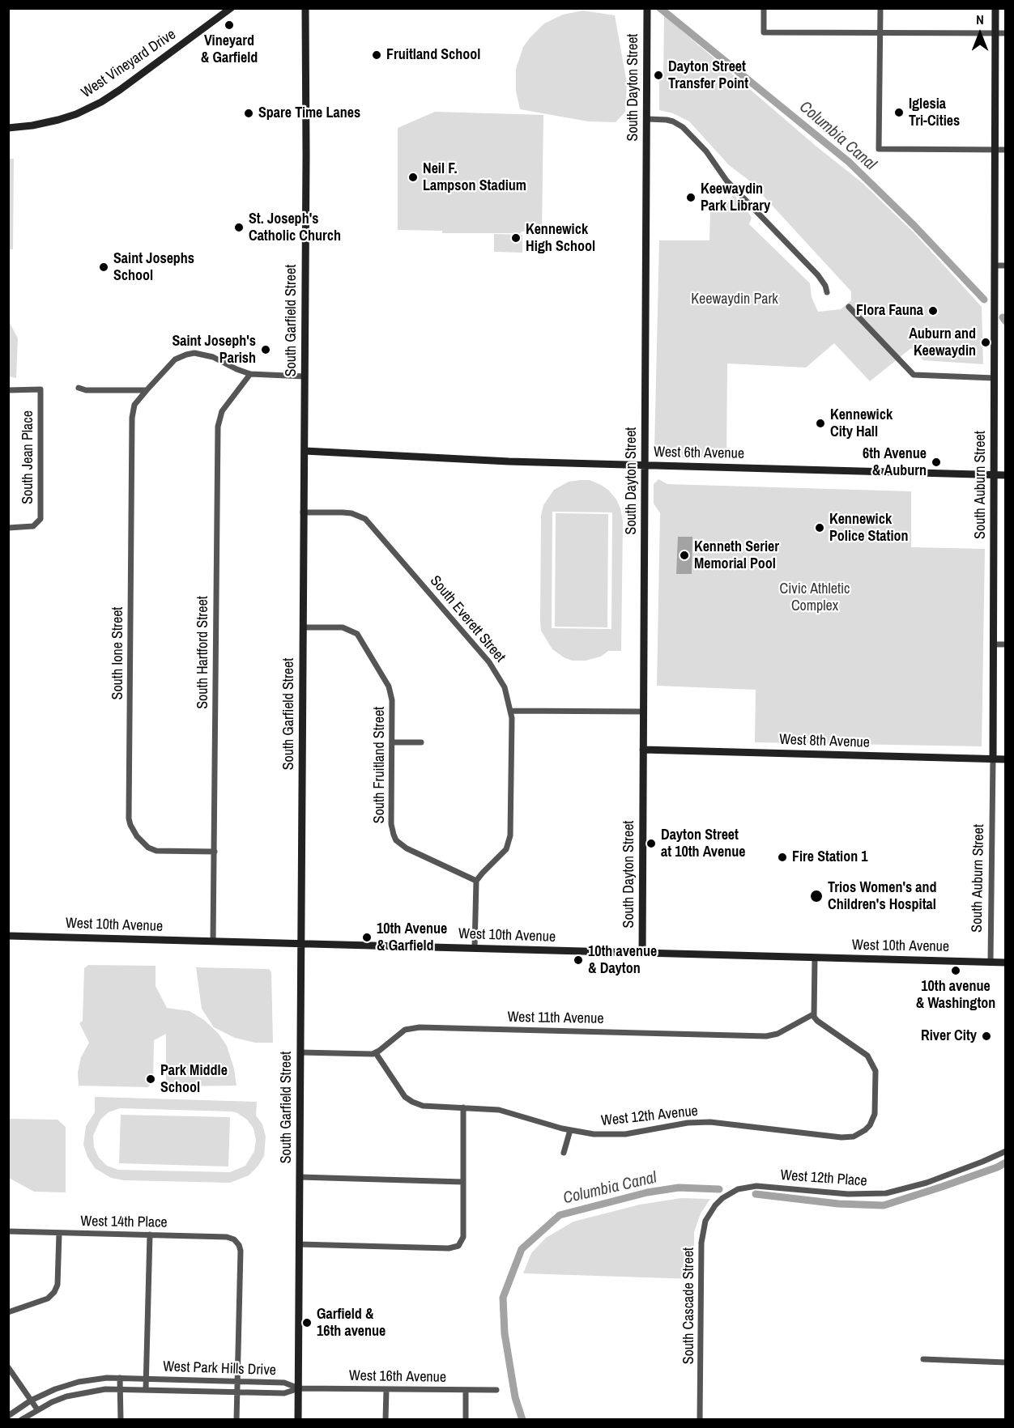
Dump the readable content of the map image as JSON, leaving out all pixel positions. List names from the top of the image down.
{
  "streets": {
    "street": [
      "West Vineyard Drive",
      "South Dayton Street",
      "South Garfield Street",
      "West 6th Avenue",
      "South Jean Place",
      "South Auburn Street",
      "South Everett Street",
      "South Hartford Street",
      "South Ione Street",
      "West 8th Avenue",
      "South Fruitland Street",
      "West 10th Avenue",
      "West 11th Avenue",
      "West 12th Avenue",
      "West 12th Place",
      "West 14th Place",
      "South Cascade Street",
      "West Park Hills Drive",
      "West 16th Avenue"
    ]
  },
  "crossings": [
    ["South Dayton Street", "West 6th Avenue"],
    ["South Dayton Street", "West 8th Avenue"],
    ["South Dayton Street", "West 10th Avenue"],
    ["South Garfield Street", "West 6th Avenue"],
    ["South Garfield Street", "South Everett Street"],
    ["South Garfield Street", "South Fruitland Street"],
    ["South Garfield Street", "West 10th Avenue"],
    ["South Garfield Street", "West Park Hills Drive"],
    ["South Garfield Street", "West 16th Avenue"],
    ["West 6th Avenue", "South Auburn Street"],
    ["South Auburn Street", "West 8th Avenue"],
    ["South Auburn Street", "West 10th Avenue"],
    ["South Everett Street", "South Fruitland Street"],
    ["South Hartford Street", "South Ione Street"],
    ["South Hartford Street", "West 10th Avenue"],
    ["West 11th Avenue", "West 12th Avenue"],
    ["West 12th Place", "South Cascade Street"],
    ["West 14th Place", "West Park Hills Drive"],
    ["West Park Hills Drive", "West 16th Avenue"]
  ],
  "water": ["Columbia Canal"],
  "parks": ["Keewaydin Park", "Civic Athletic Complex"],
  "places": [
    "Vineyard & Garfield",
    "Fruitland School",
    "Dayton Street Transfer Point",
    "Iglesia Tri-Cities",
    "Spare Time Lanes",
    "Neil F. Lampson Stadium",
    "Keewaydin Park Library",
    "St. Joseph's Catholic Church",
    "Kennewick High School",
    "Saint Josephs School",
    "Flora Fauna",
    "Auburn and Keewaydin",
    "Saint Joseph's Parish",
    "Kennewick City Hall",
    "6th Avenue & Auburn",
    "Kennewick Police Station",
    "Kenneth Serier Memorial Pool",
    "Dayton Street at 10th Avenue",
    "Fire Station 1",
    "Trios Women's and Children's Hospital",
    "10th Avenue & Garfield",
    "10th avenue & Dayton",
    "10th avenue & Washington",
    "River City",
    "Park Middle School",
    "Garfield & 16th avenue"
  ],
  "north": "top"
}
